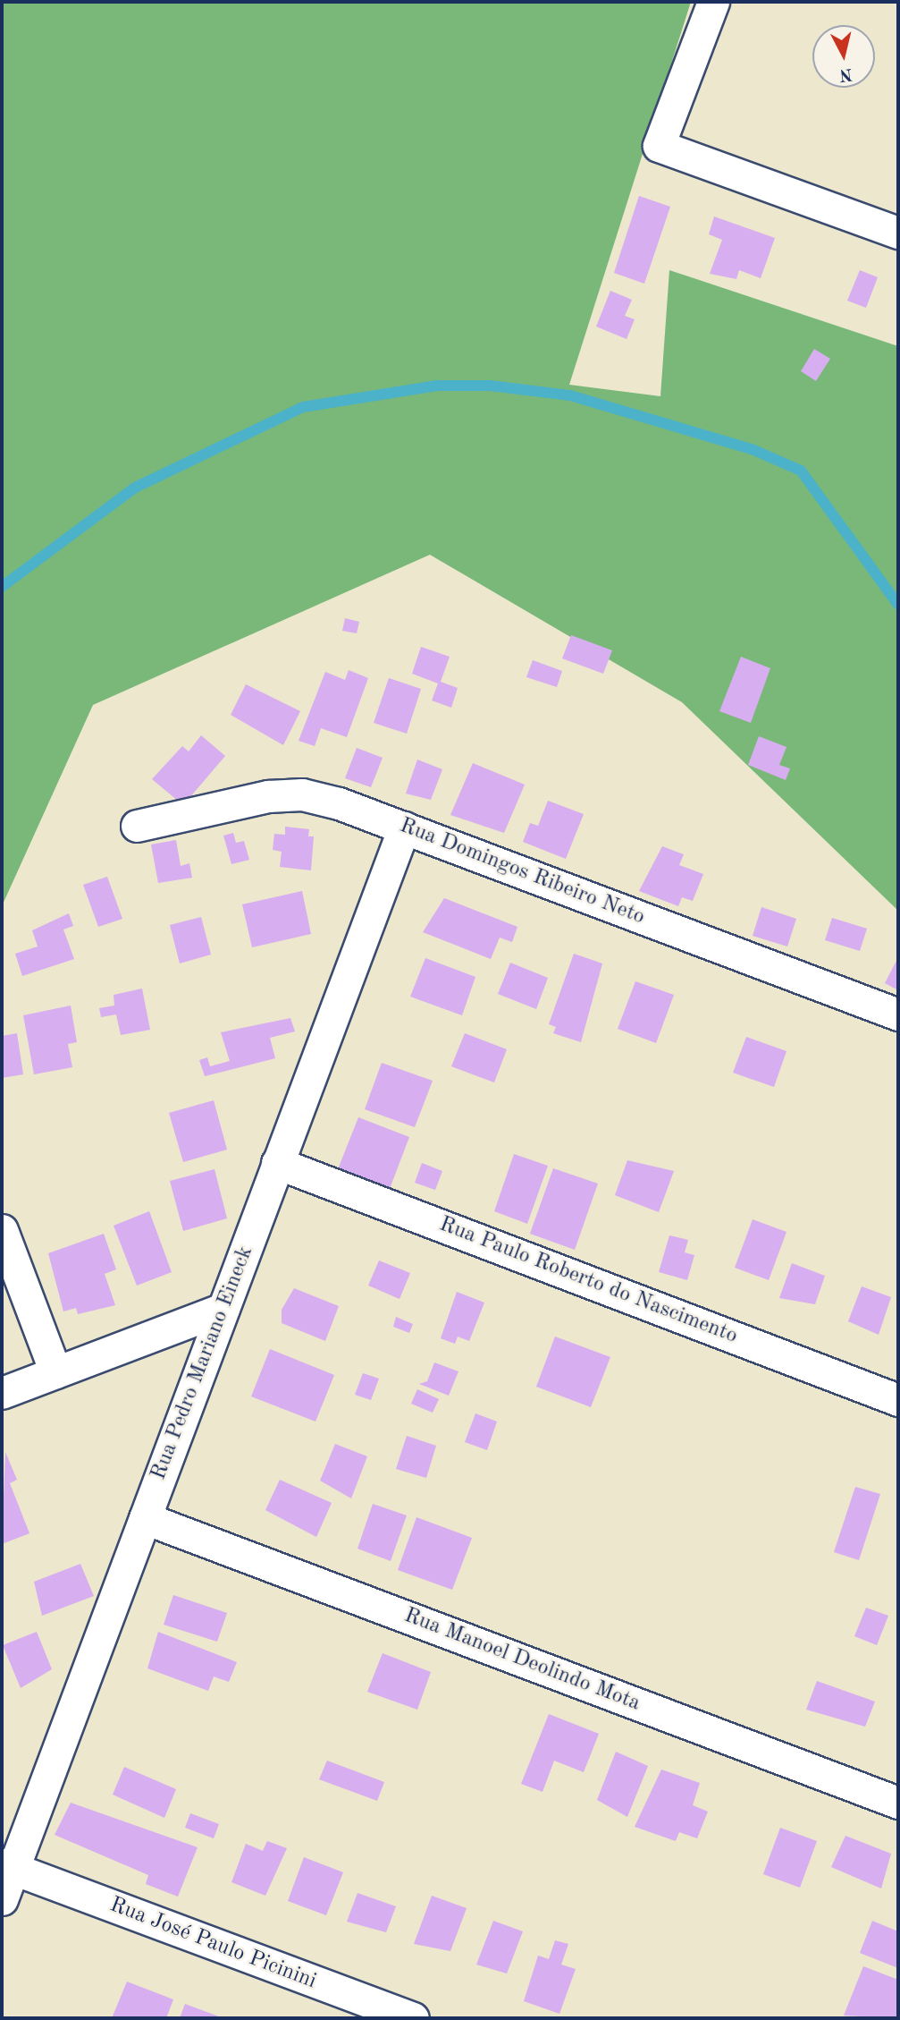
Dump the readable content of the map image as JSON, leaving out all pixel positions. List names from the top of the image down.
{
  "streets": {
    "street": [
      "Rua Domingos Ribeiro Neto",
      "Rua Paulo Roberto do Nascimento",
      "Rua Pedro Mariano Eineck",
      "Rua Manoel Deolindo Mota",
      "Rua José Paulo Picinini"
    ]
  },
  "crossings": [
    ["Rua Domingos Ribeiro Neto", "Rua Pedro Mariano Eineck"],
    ["Rua Paulo Roberto do Nascimento", "Rua Pedro Mariano Eineck"],
    ["Rua Pedro Mariano Eineck", "Rua Manoel Deolindo Mota"],
    ["Rua Pedro Mariano Eineck", "Rua José Paulo Picinini"]
  ],
  "north": "bottom"
}
